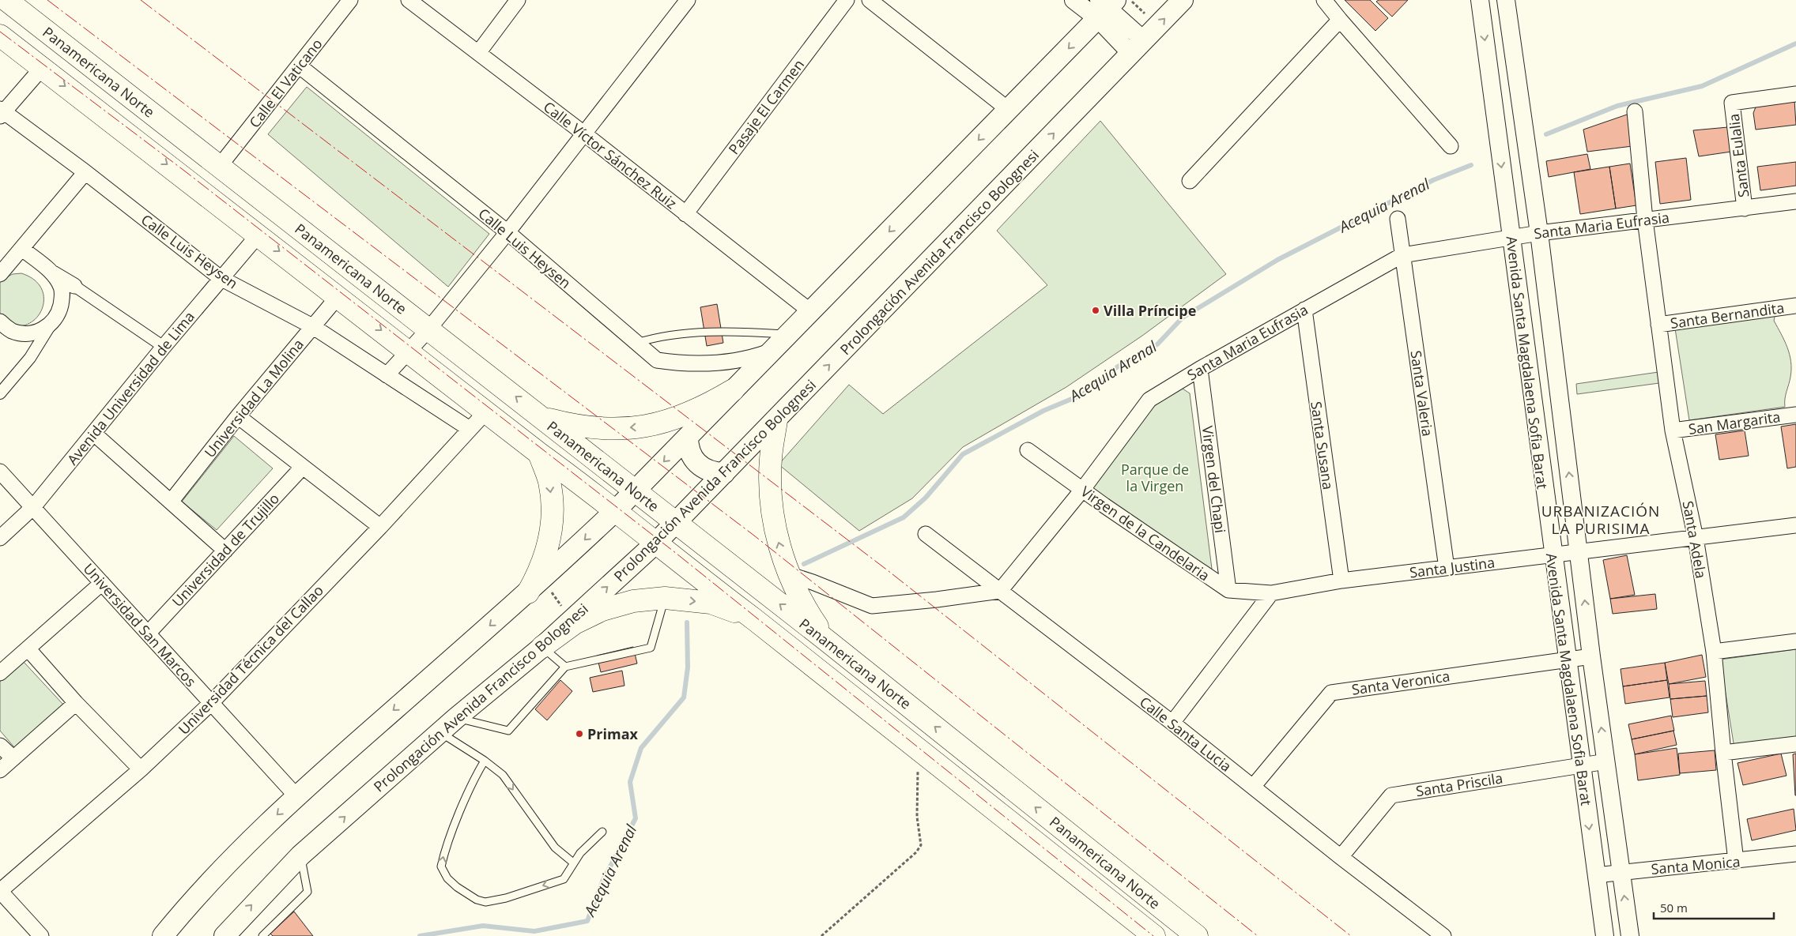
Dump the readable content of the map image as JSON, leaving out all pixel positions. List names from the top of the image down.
{
  "streets": {
    "highway": ["Panamericana Norte"],
    "main road": ["Prolongación Avenida Francisco Bolognesi"],
    "street": [
      "Calle El Vaticano",
      "Pasaje El Carmen",
      "Calle Víctor Sánchez Ruiz",
      "Santa Eulalia",
      "Santa Maria Eufrasia",
      "Calle Luis Heysen",
      "Santa Bernandita",
      "Avenida Santa Magdalaena Sofia Barat",
      "Avenida Universidad de Lima",
      "Santa Valeria",
      "Universidad La Molina",
      "San Margarita",
      "Santa Susana",
      "Virgen del Chapi",
      "Virgen de la Candelaria",
      "Santa Adela",
      "Universidad de Trujillo",
      "Santa Justina",
      "Universidad San Marcos",
      "Universidad Técnica del Callao",
      "Santa Veronica",
      "Calle Santa Lucia",
      "Santa Priscila",
      "Santa Monica"
    ]
  },
  "crossings": [
    ["Panamericana Norte", "Calle El Vaticano"],
    ["Panamericana Norte", "Prolongación Avenida Francisco Bolognesi"],
    ["Panamericana Norte", "Avenida Universidad de Lima"],
    ["Panamericana Norte", "Universidad La Molina"],
    ["Panamericana Norte", "Universidad Técnica del Callao"],
    ["Calle El Vaticano", "Calle Luis Heysen"],
    ["Pasaje El Carmen", "Calle Víctor Sánchez Ruiz"],
    ["Santa Eulalia", "Santa Maria Eufrasia"],
    ["Santa Maria Eufrasia", "Avenida Santa Magdalaena Sofia Barat"],
    ["Santa Maria Eufrasia", "Santa Valeria"],
    ["Santa Maria Eufrasia", "Santa Susana"],
    ["Santa Maria Eufrasia", "Virgen del Chapi"],
    ["Santa Maria Eufrasia", "Virgen de la Candelaria"],
    ["Santa Maria Eufrasia", "Santa Adela"],
    ["Santa Maria Eufrasia", "Calle Santa Lucia"],
    ["Calle Luis Heysen", "Avenida Universidad de Lima"],
    ["Calle Luis Heysen", "Universidad La Molina"],
    ["Calle Luis Heysen", "Universidad Técnica del Callao"],
    ["Santa Bernandita", "Santa Adela"],
    ["Avenida Santa Magdalaena Sofia Barat", "Santa Justina"],
    ["Avenida Santa Magdalaena Sofia Barat", "Santa Veronica"],
    ["Avenida Santa Magdalaena Sofia Barat", "Santa Priscila"],
    ["Avenida Santa Magdalaena Sofia Barat", "Santa Monica"],
    ["Avenida Universidad de Lima", "Universidad San Marcos"],
    ["Santa Valeria", "Santa Justina"],
    ["San Margarita", "Santa Adela"],
    ["Santa Susana", "Santa Justina"],
    ["Virgen del Chapi", "Virgen de la Candelaria"],
    ["Santa Adela", "Santa Justina"],
    ["Santa Adela", "Santa Monica"],
    ["Universidad de Trujillo", "Universidad San Marcos"],
    ["Universidad San Marcos", "Universidad Técnica del Callao"],
    ["Santa Veronica", "Calle Santa Lucia"],
    ["Calle Santa Lucia", "Santa Priscila"]
  ],
  "districts": ["URBANIZACIÓN LA PURISIMA"],
  "water": ["Acequia Arenal"],
  "parks": ["Parque de la Virgen"],
  "places": ["Villa Príncipe", "Primax"],
  "scale_bar": "50 m"
}
